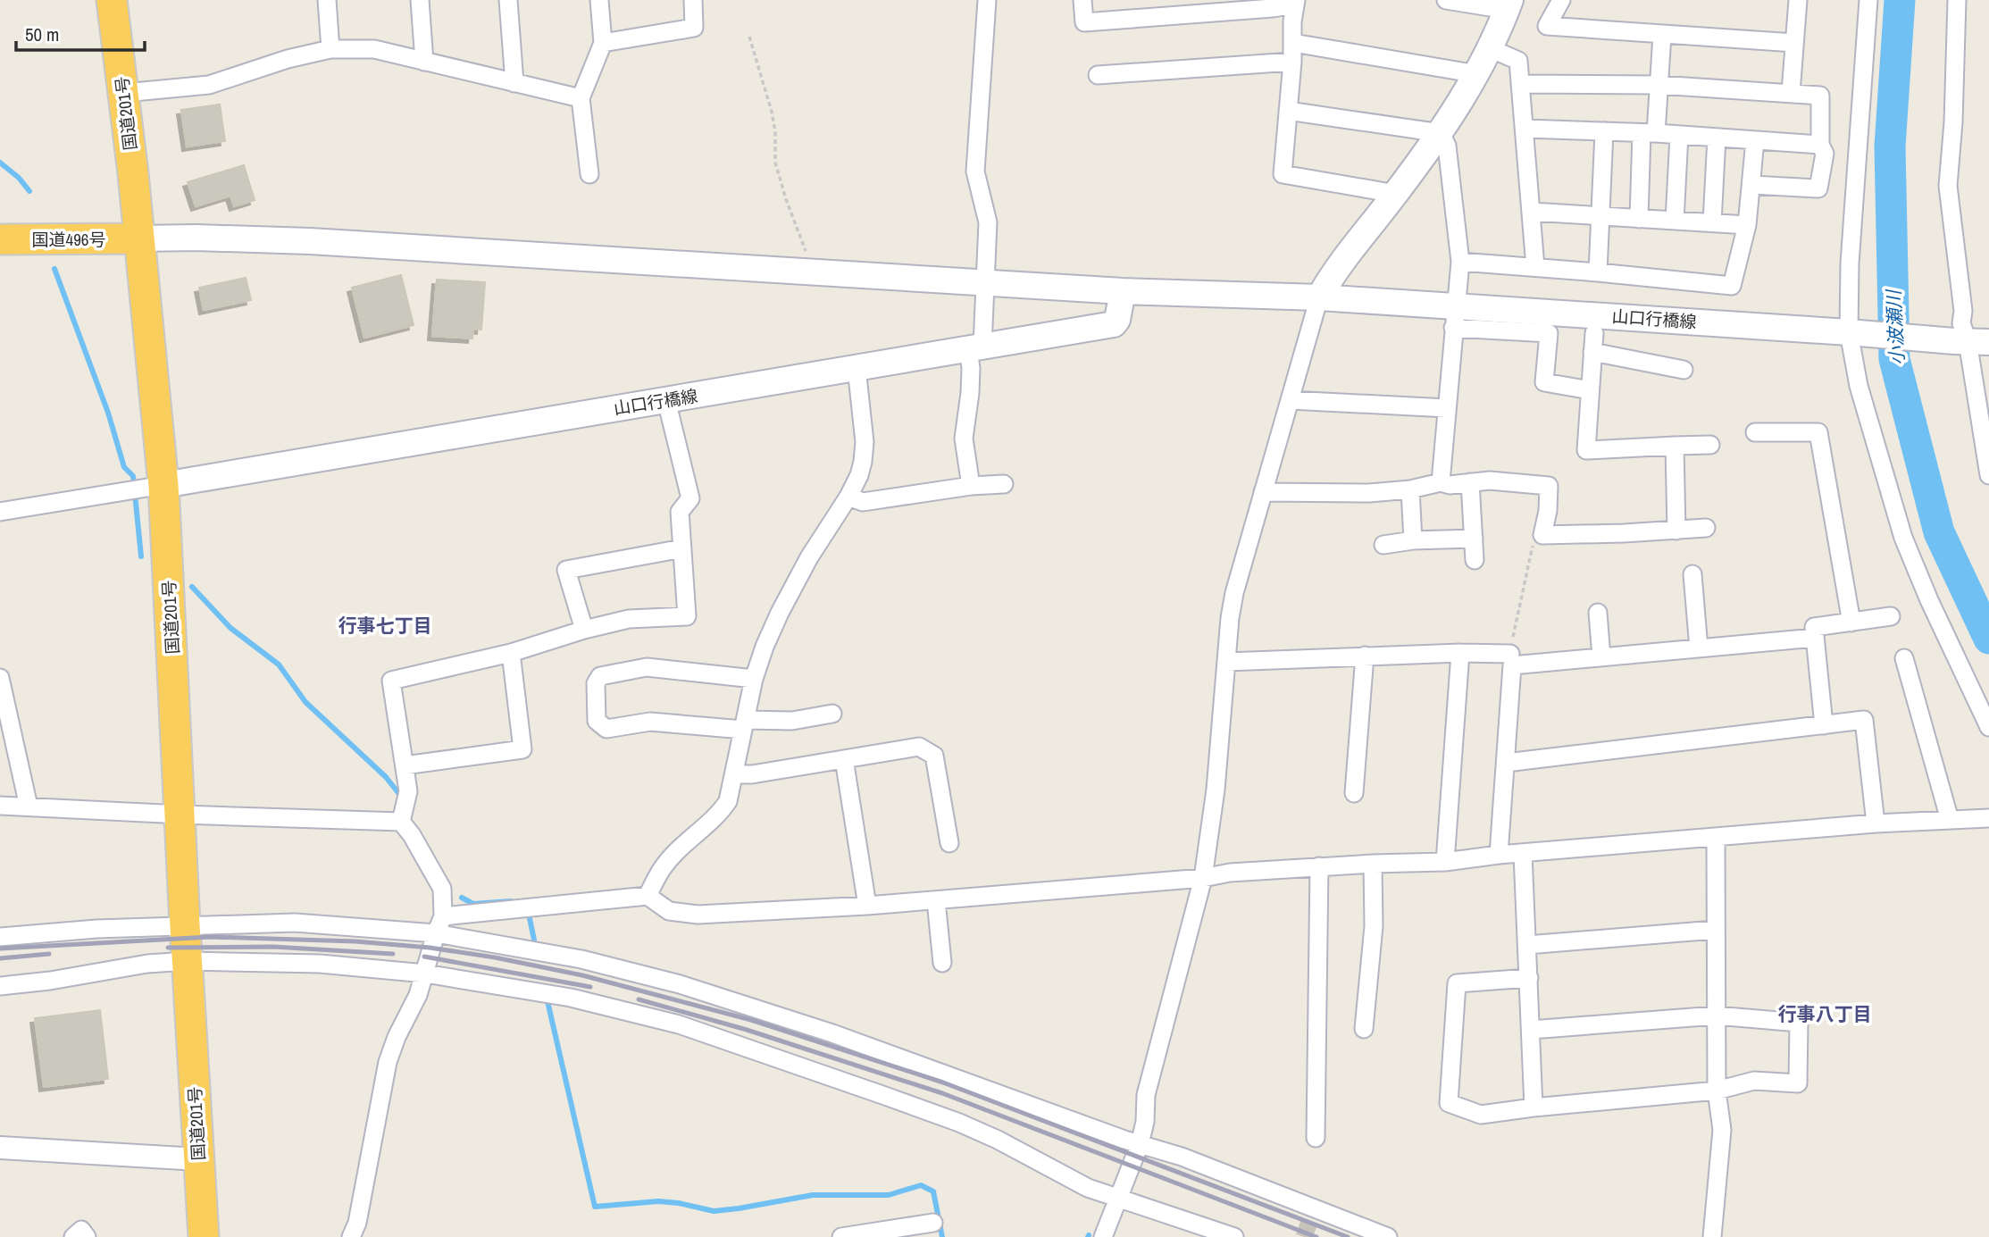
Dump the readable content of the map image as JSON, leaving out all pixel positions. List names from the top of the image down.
{
  "streets": {
    "highway": ["国道201号", "国道496号"],
    "main road": ["山口行橋線"]
  },
  "crossings": [
    ["国道201号", "国道496号"],
    ["国道201号", "山口行橋線"],
    ["国道496号", "山口行橋線"]
  ],
  "districts": ["行事七丁目", "行事八丁目"],
  "water": ["小波瀬川"],
  "scale_bar": "50 m"
}
